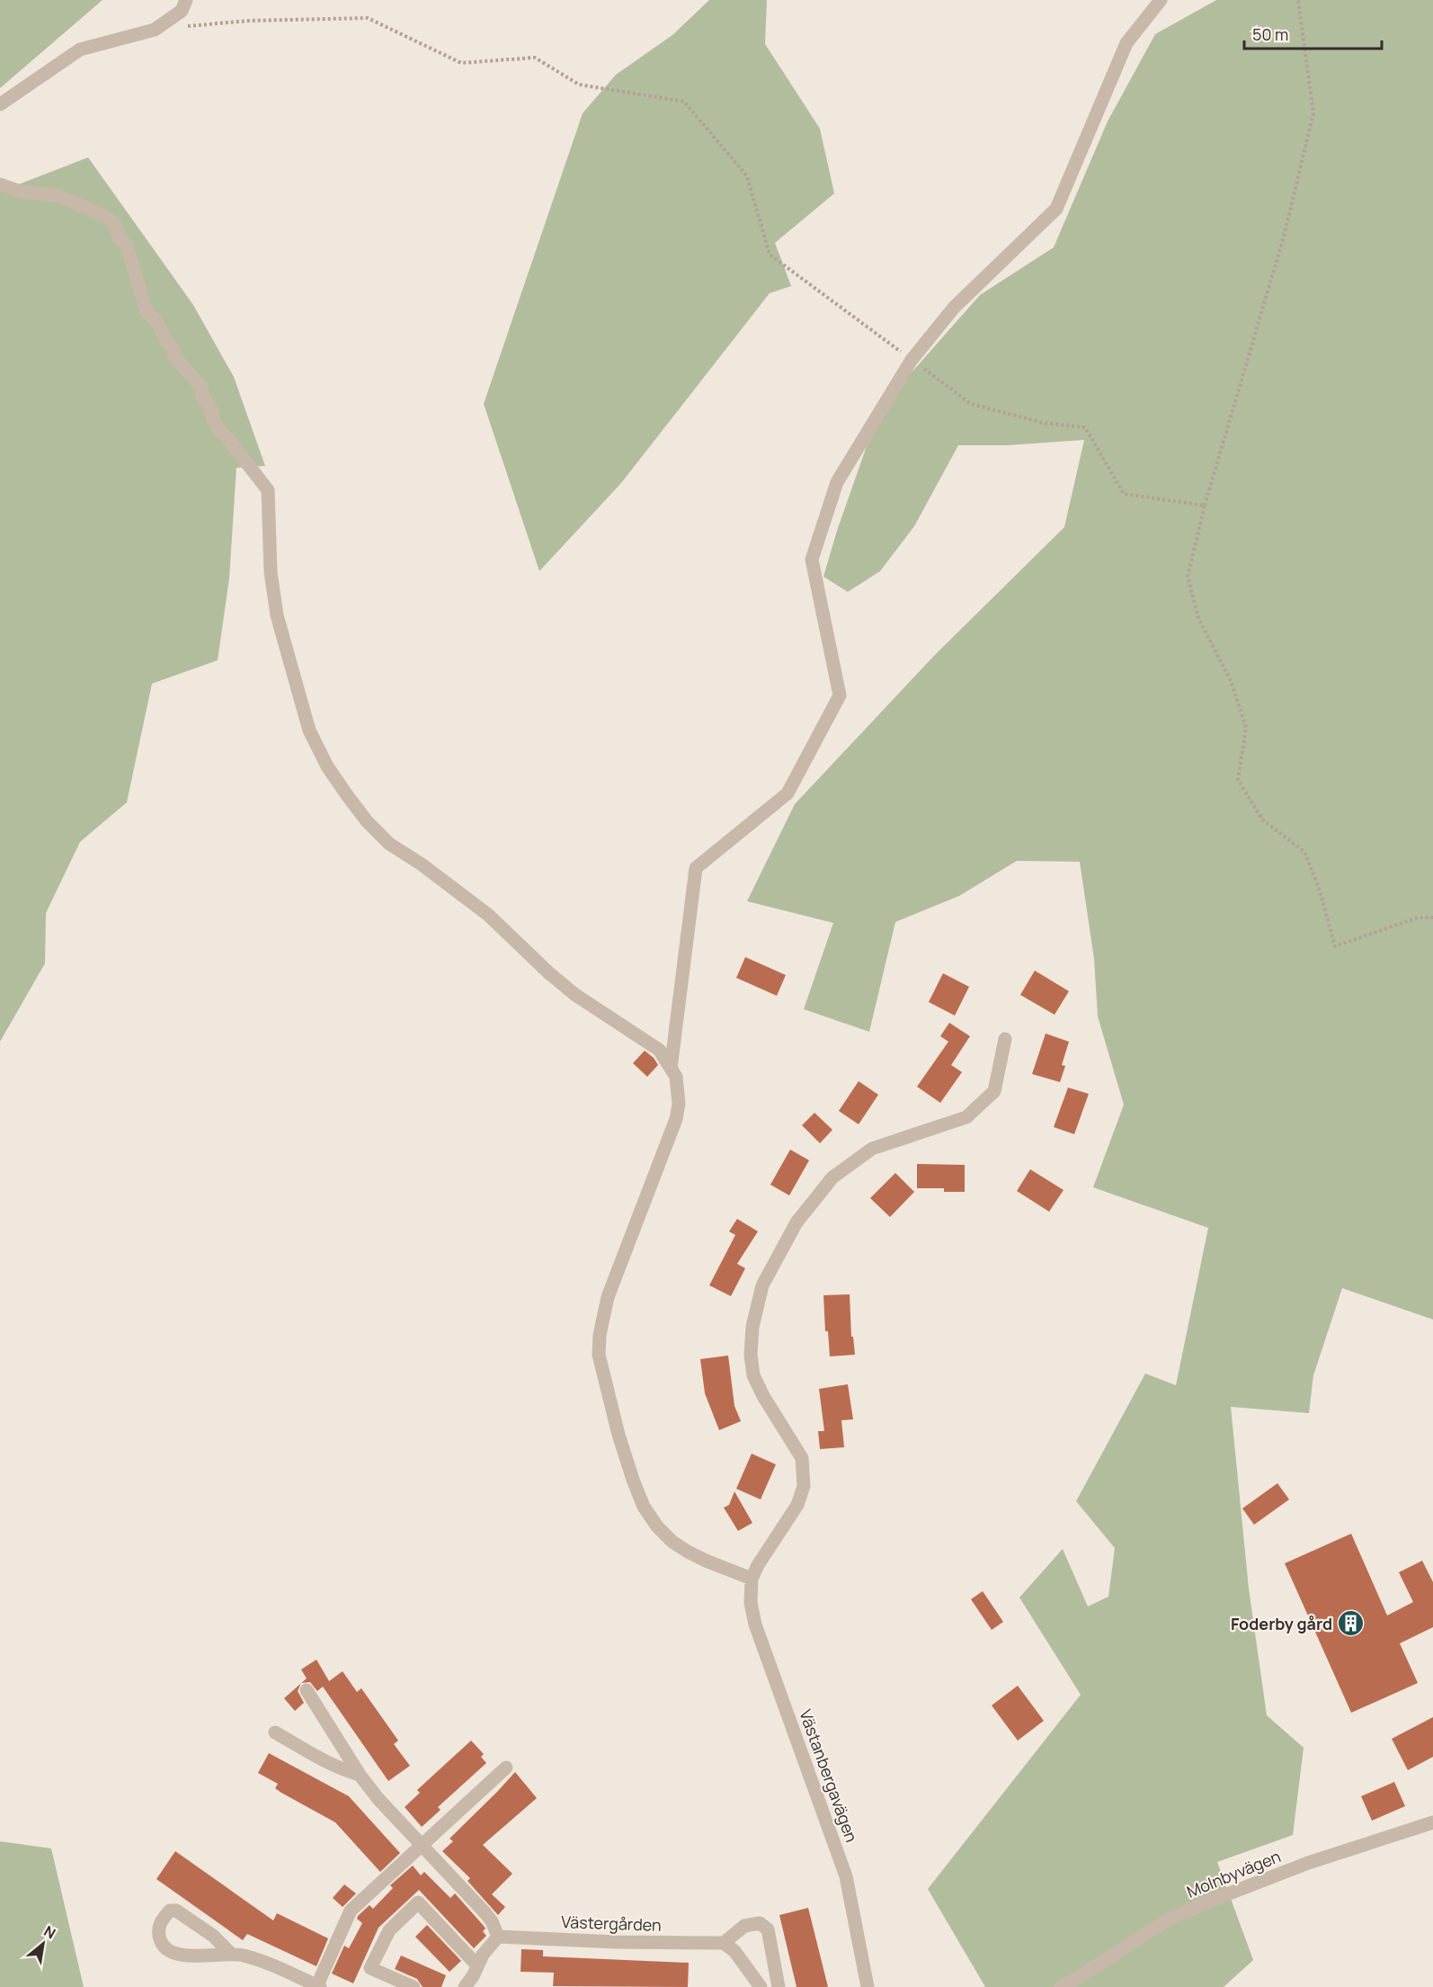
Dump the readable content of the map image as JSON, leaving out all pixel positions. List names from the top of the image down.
{
  "streets": {
    "street": ["Västanbergavägen", "Molnbyvägen", "Västergården"]
  },
  "places": {
    "building": ["Foderby gård"]
  },
  "scale_bar": "50 m",
  "north": "top right"
}
